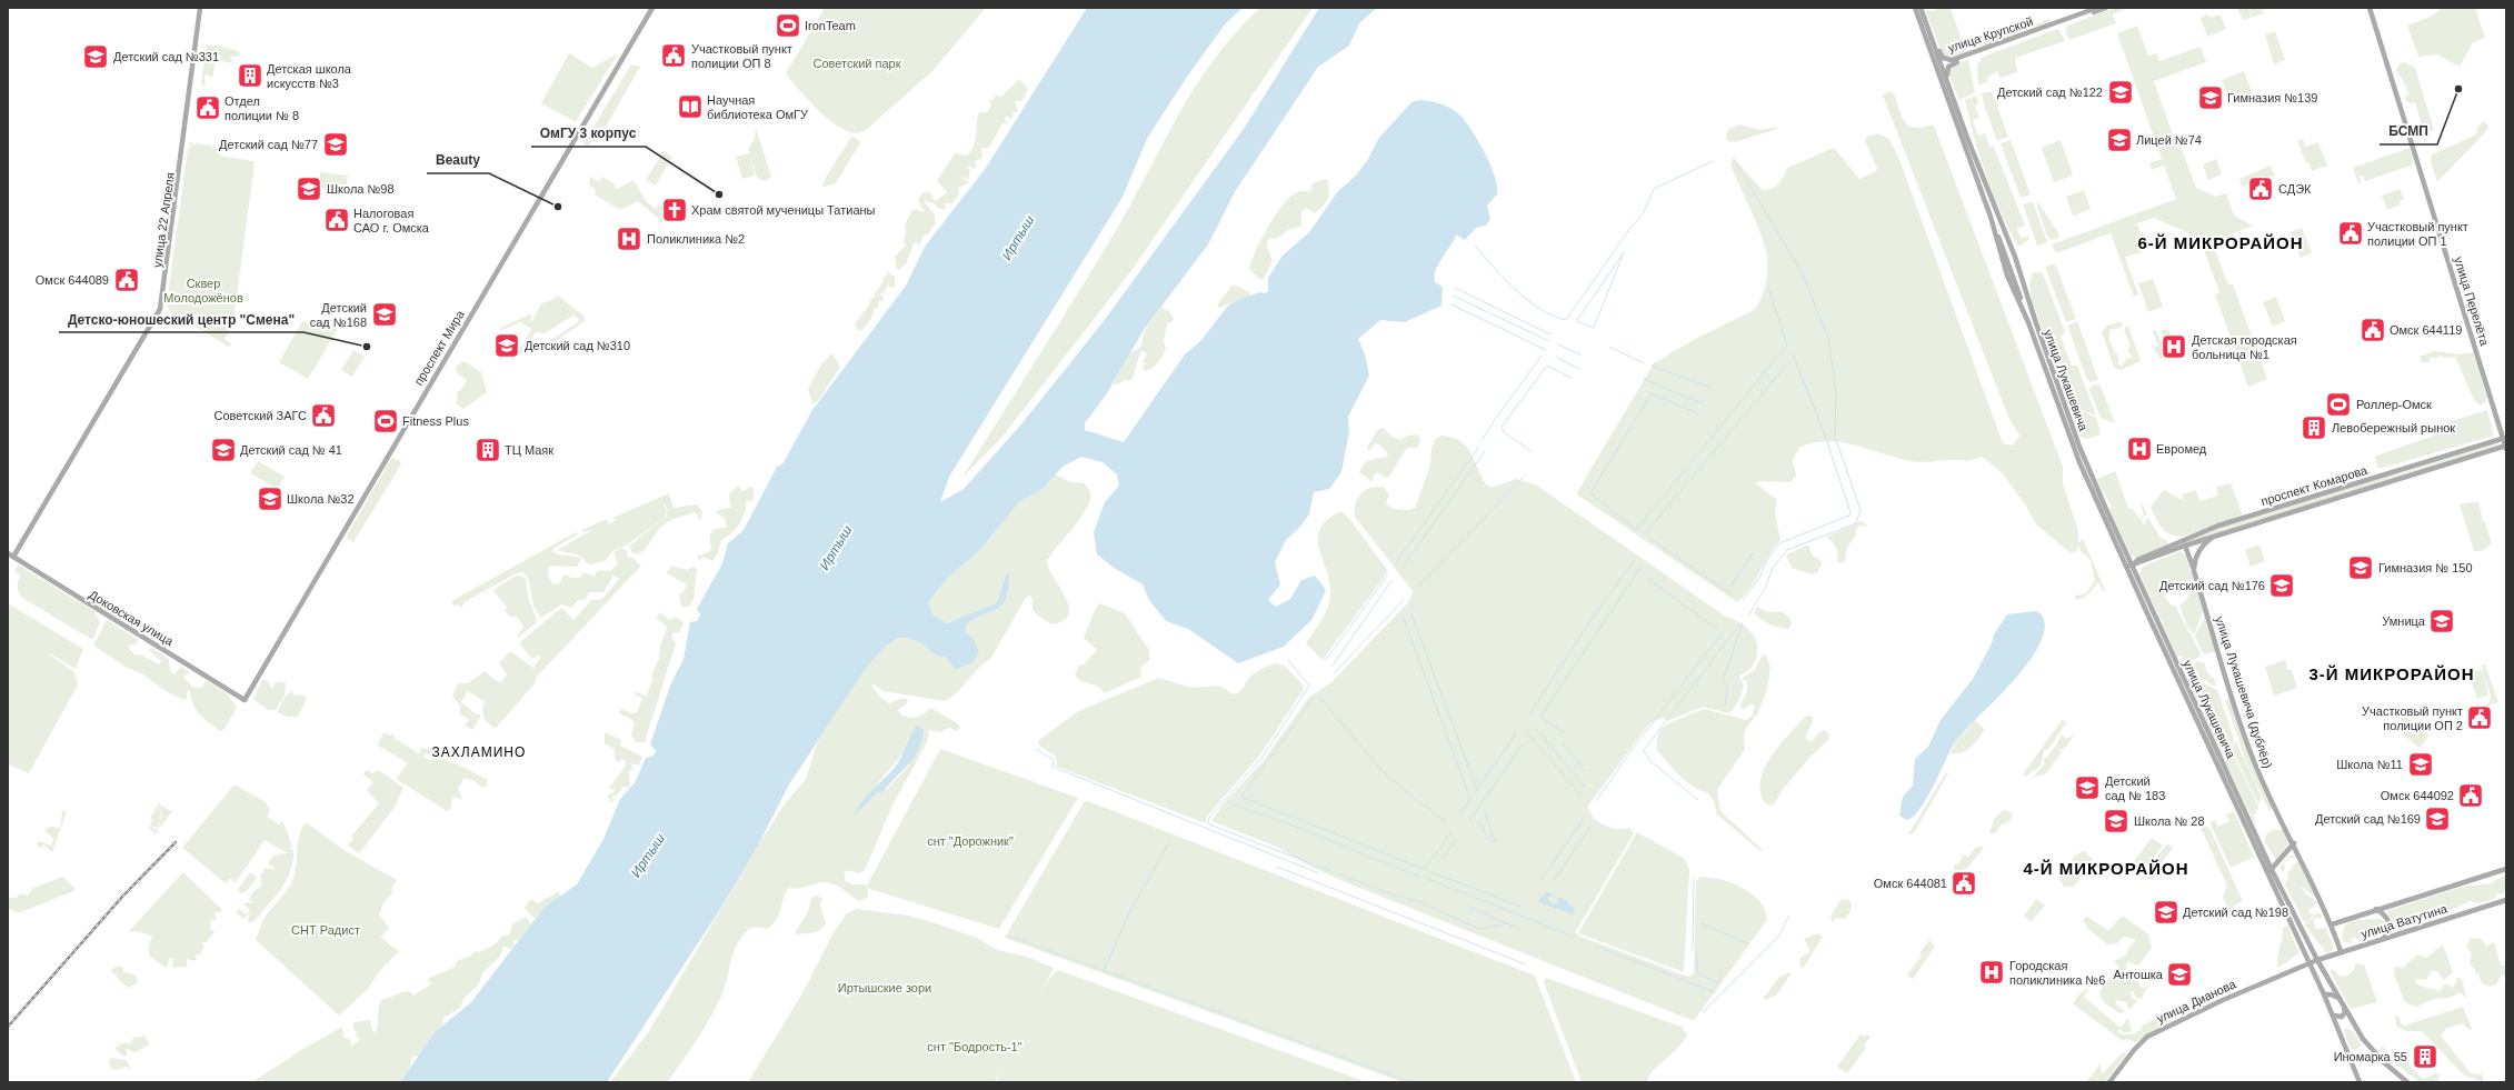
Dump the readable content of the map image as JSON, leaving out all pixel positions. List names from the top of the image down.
{
  "streets": {
    "main road": [
      "улица Крупской",
      "улица 22 Апреля",
      "улица Перелёта",
      "проспект Мира",
      "улица Лукашевича",
      "проспект Комарова",
      "Доковская улица",
      "улица Лукашевича (дублёр)",
      "улица Ватутина",
      "улица Дианова"
    ]
  },
  "crossings": [
    ["улица Крупской", "улица Лукашевича"],
    ["улица 22 Апреля", "Доковская улица"],
    ["улица Перелёта", "проспект Комарова"],
    ["проспект Мира", "Доковская улица"],
    ["улица Лукашевича", "проспект Комарова"],
    ["улица Лукашевича", "улица Ватутина"],
    ["улица Лукашевича", "улица Дианова"],
    ["проспект Комарова", "улица Лукашевича (дублёр)"],
    ["улица Лукашевича (дублёр)", "улица Ватутина"],
    ["улица Ватутина", "улица Дианова"]
  ],
  "districts": [
    "6-Й МИКРОРАЙОН",
    "3-Й МИКРОРАЙОН",
    "ЗАХЛАМИНО",
    "4-Й МИКРОРАЙОН"
  ],
  "water": ["Иртыш"],
  "parks": [
    "Советский парк",
    "Сквер Молодожёнов",
    "снт \"Дорожник\"",
    "СНТ Радист",
    "Иртышские зори",
    "снт \"Бодрость-1\""
  ],
  "places": {
    "sports": ["IronTeam", "Роллер-Омск", "Fitness Plus"],
    "public building": [
      "Участковый пункт полиции ОП 8",
      "Отдел полиции № 8",
      "СДЭК",
      "Налоговая САО г. Омска",
      "Участковый пункт полиции ОП 1",
      "Омск 644089",
      "Омск 644119",
      "Советский ЗАГС",
      "Участковый пункт полиции ОП 2",
      "Омск 644092",
      "Омск 644081"
    ],
    "school or university": [
      "Детский сад №331",
      "Детский сад №122",
      "Гимназия №139",
      "Лицей №74",
      "Детский сад №77",
      "Школа №98",
      "Детский сад №168",
      "Детский сад №310",
      "Детский сад № 41",
      "Школа №32",
      "Гимназия № 150",
      "Детский сад №176",
      "Умница",
      "Школа №11",
      "Детский сад № 183",
      "Детский сад №169",
      "Школа № 28",
      "Детский сад №198",
      "Антошка"
    ],
    "building": [
      "Детская школа искусств №3",
      "Левобережный рынок",
      "ТЦ Маяк",
      "Иномарка 55"
    ],
    "other": [
      "БСМП",
      "ОмГУ 3 корпус",
      "Beauty",
      "Детско-юношеский центр \"Смена\""
    ],
    "library": ["Научная библиотека ОмГУ"],
    "church": ["Храм святой мученицы Татианы"],
    "hospital": [
      "Поликлиника №2",
      "Детская городская больница №1",
      "Евромед",
      "Городская поликлиника №6"
    ]
  }
}
